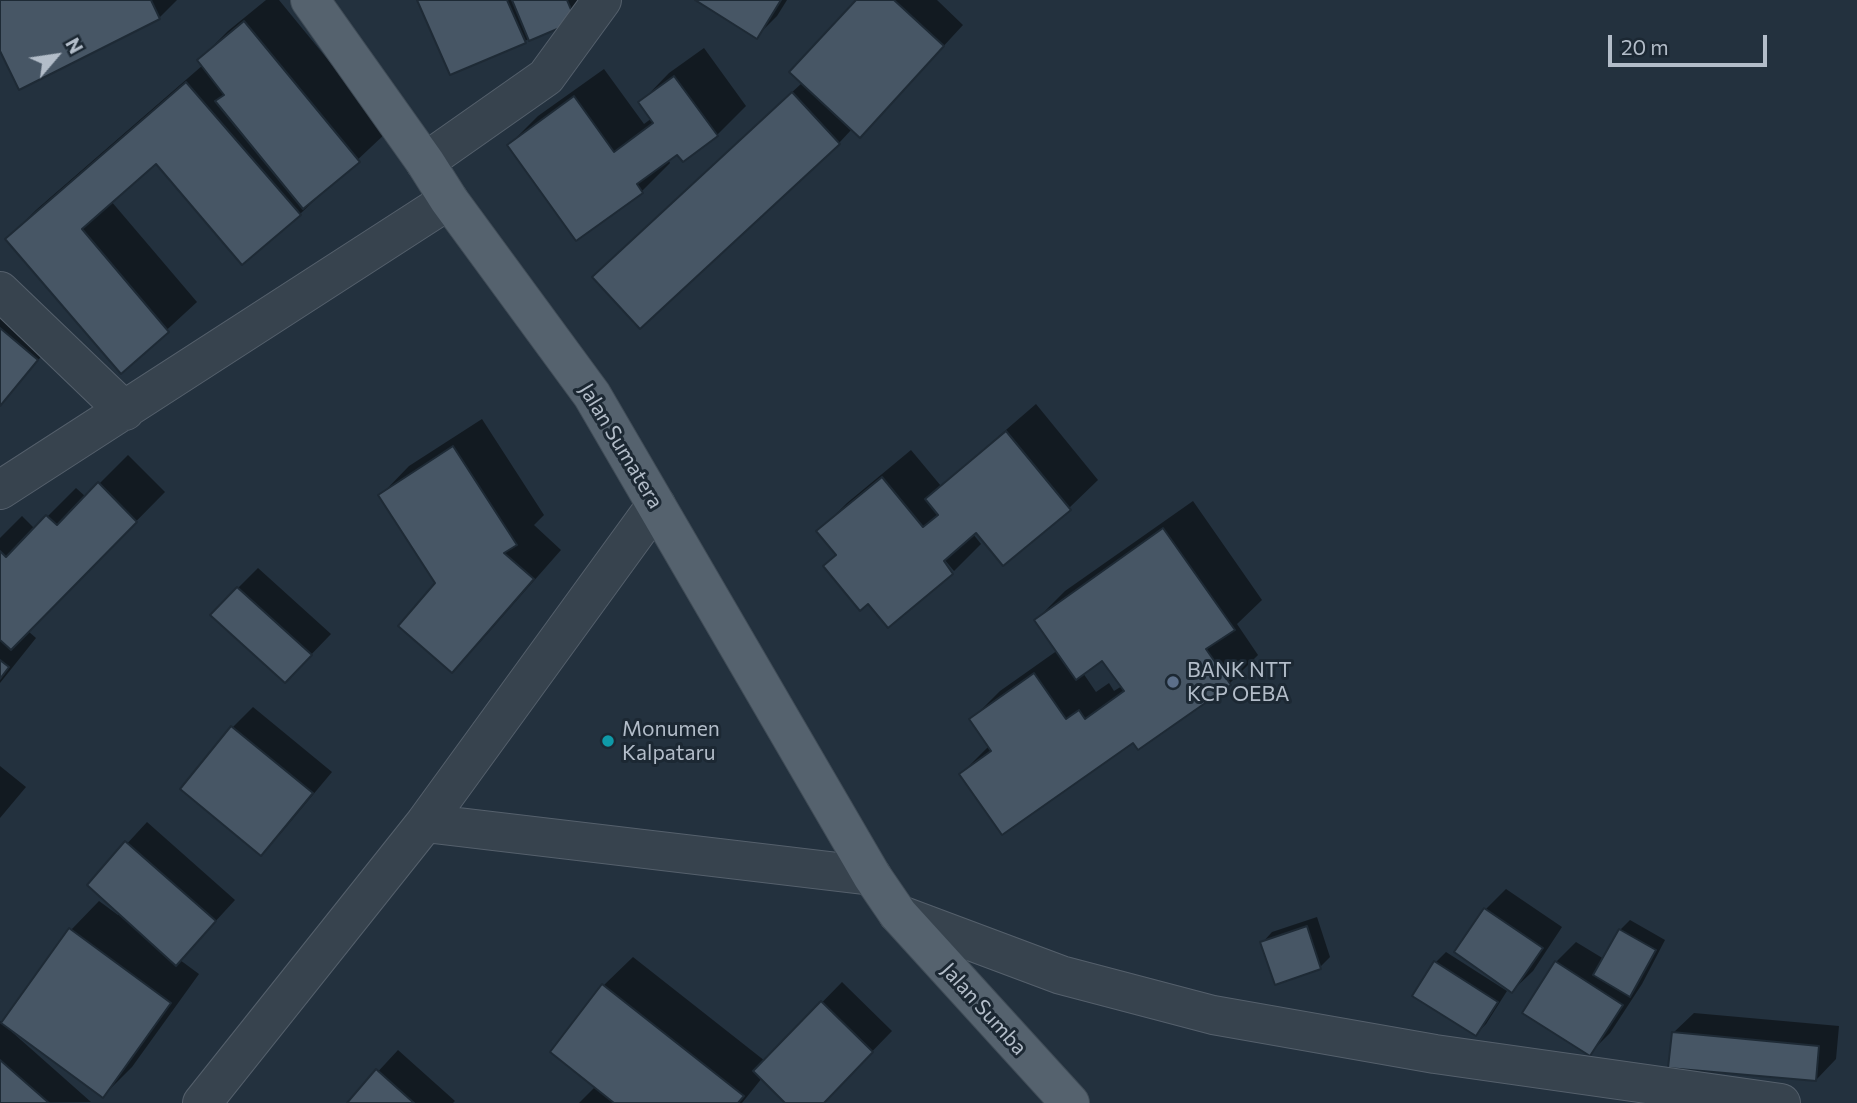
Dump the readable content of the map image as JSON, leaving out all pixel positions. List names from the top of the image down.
{
  "streets": {
    "main road": ["Jalan Sumatera", "Jalan Sumba"]
  },
  "crossings": [
    ["Jalan Sumatera", "Jalan Sumba"]
  ],
  "places": ["BANK NTT KCP OEBA", "Monumen Kalpataru"],
  "scale_bar": "20 m",
  "north": "top right"
}
